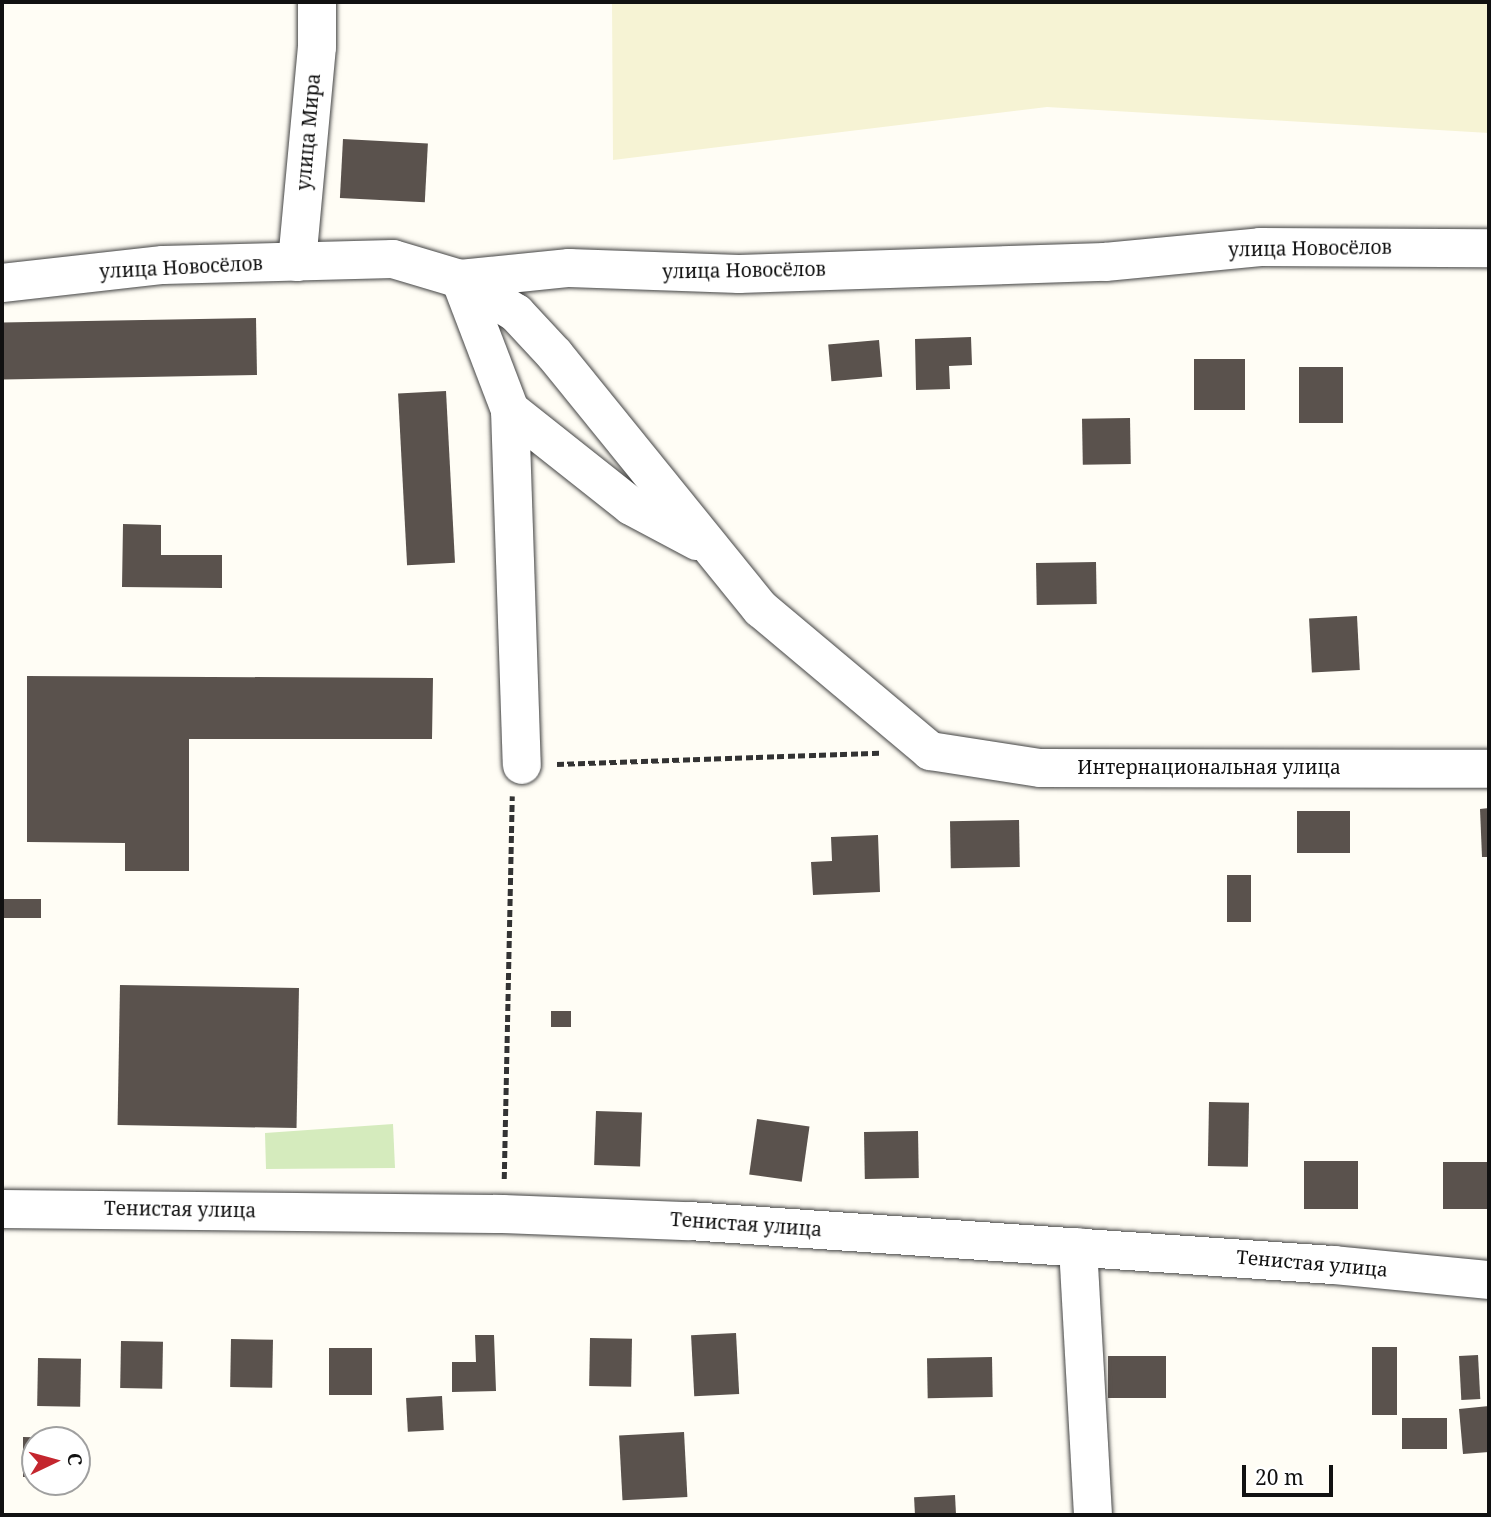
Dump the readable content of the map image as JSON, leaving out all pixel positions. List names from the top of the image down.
{
  "streets": {
    "street": [
      "улица Мира",
      "улица Новосёлов",
      "Интернациональная улица",
      "Тенистая улица"
    ]
  },
  "crossings": [
    ["улица Мира", "улица Новосёлов"]
  ],
  "scale_bar": "20 m",
  "north": "right"
}
